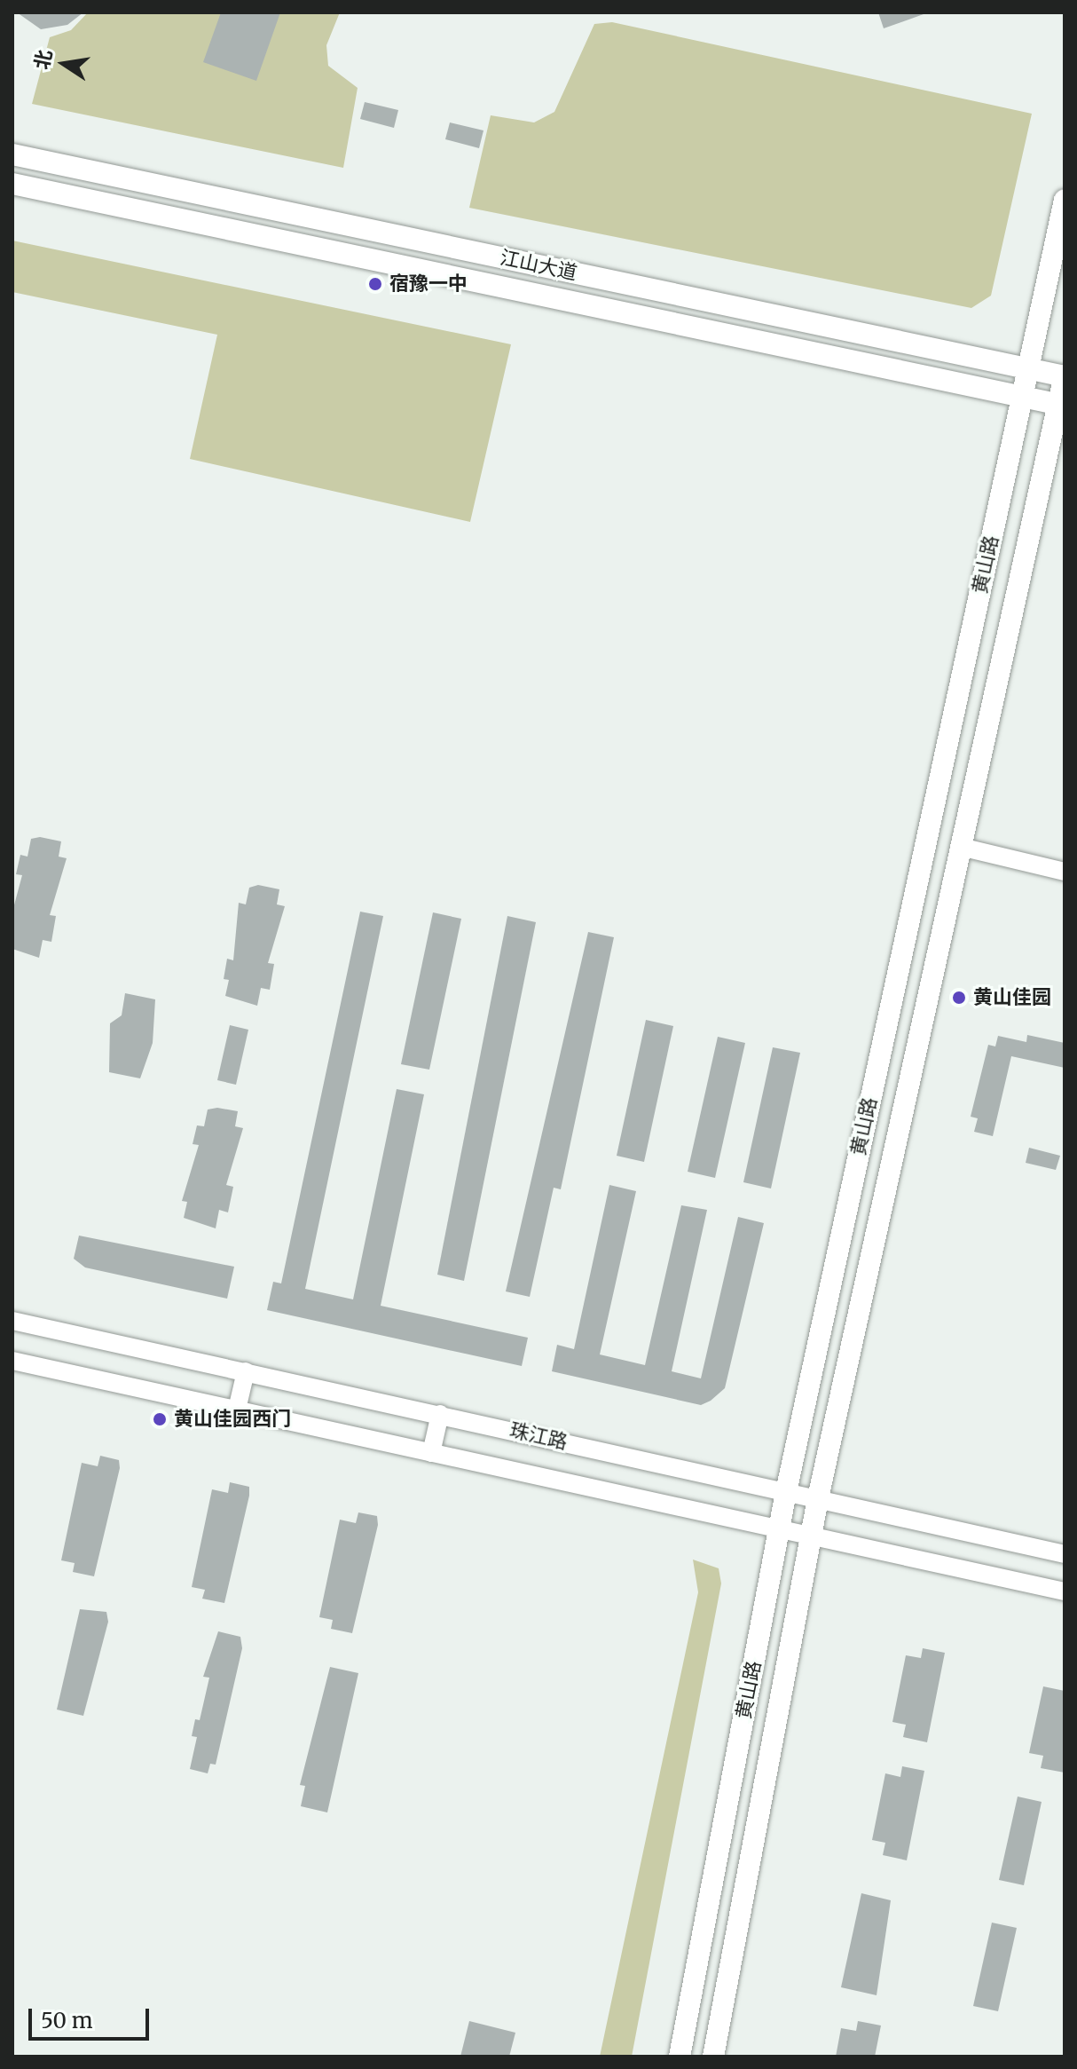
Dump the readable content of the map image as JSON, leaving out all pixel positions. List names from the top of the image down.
{
  "streets": {
    "main road": ["江山大道", "黄山路"],
    "street": ["珠江路"]
  },
  "crossings": [
    ["江山大道", "黄山路"],
    ["黄山路", "珠江路"]
  ],
  "places": ["宿豫一中", "黄山佳园", "黄山佳园西门"],
  "scale_bar": "50 m",
  "north": "left"
}
